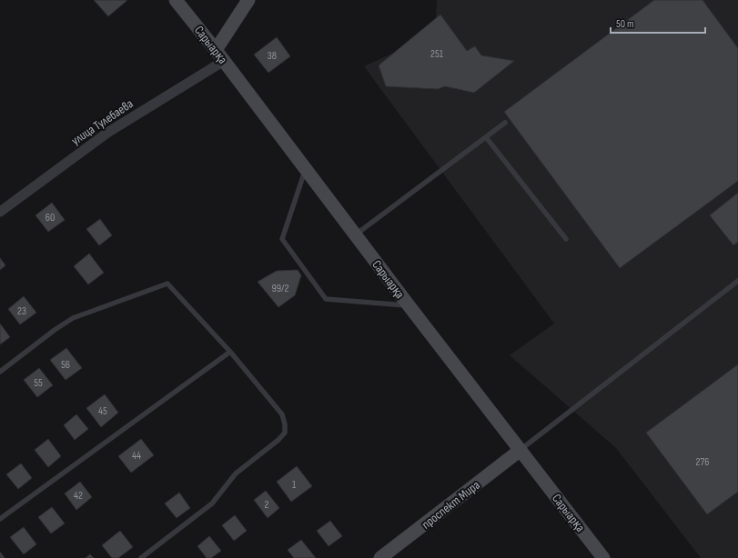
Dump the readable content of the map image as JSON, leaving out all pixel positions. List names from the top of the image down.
{
  "streets": {
    "main road": ["Сарыарқа", "проспект Мира"],
    "street": ["улица Тулебаева"]
  },
  "crossings": [
    ["Сарыарқа", "улица Тулебаева"],
    ["Сарыарқа", "проспект Мира"]
  ],
  "house_numbers": [
    "251",
    "38",
    "60",
    "99/2",
    "23",
    "56",
    "55",
    "45",
    "44",
    "276",
    "1",
    "42",
    "2"
  ],
  "scale_bar": "50 m"
}
